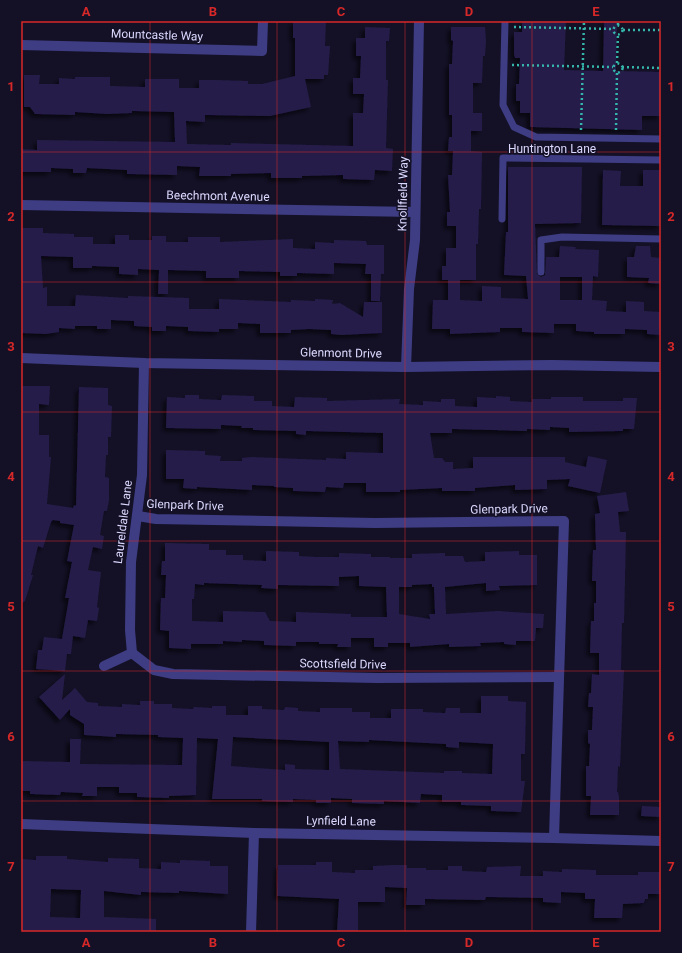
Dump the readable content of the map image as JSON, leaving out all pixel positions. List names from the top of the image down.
{
  "streets": {
    "street": [
      "Mountcastle Way",
      "Knollfield Way",
      "Beechmont Avenue",
      "Glenmont Drive",
      "Glenpark Drive",
      "Laureldale Lane",
      "Scottsfield Drive",
      "Lynfield Lane"
    ],
    "lane": ["Huntington Lane"]
  },
  "crossings": [
    ["Knollfield Way", "Beechmont Avenue"],
    ["Knollfield Way", "Glenmont Drive"],
    ["Glenmont Drive", "Laureldale Lane"],
    ["Glenpark Drive", "Laureldale Lane"],
    ["Glenpark Drive", "Scottsfield Drive"],
    ["Glenpark Drive", "Lynfield Lane"],
    ["Laureldale Lane", "Scottsfield Drive"]
  ],
  "grid": {
    "columns": [
      "A",
      "B",
      "C",
      "D",
      "E"
    ],
    "rows": [
      "1",
      "2",
      "3",
      "4",
      "5",
      "6",
      "7"
    ]
  }
}
